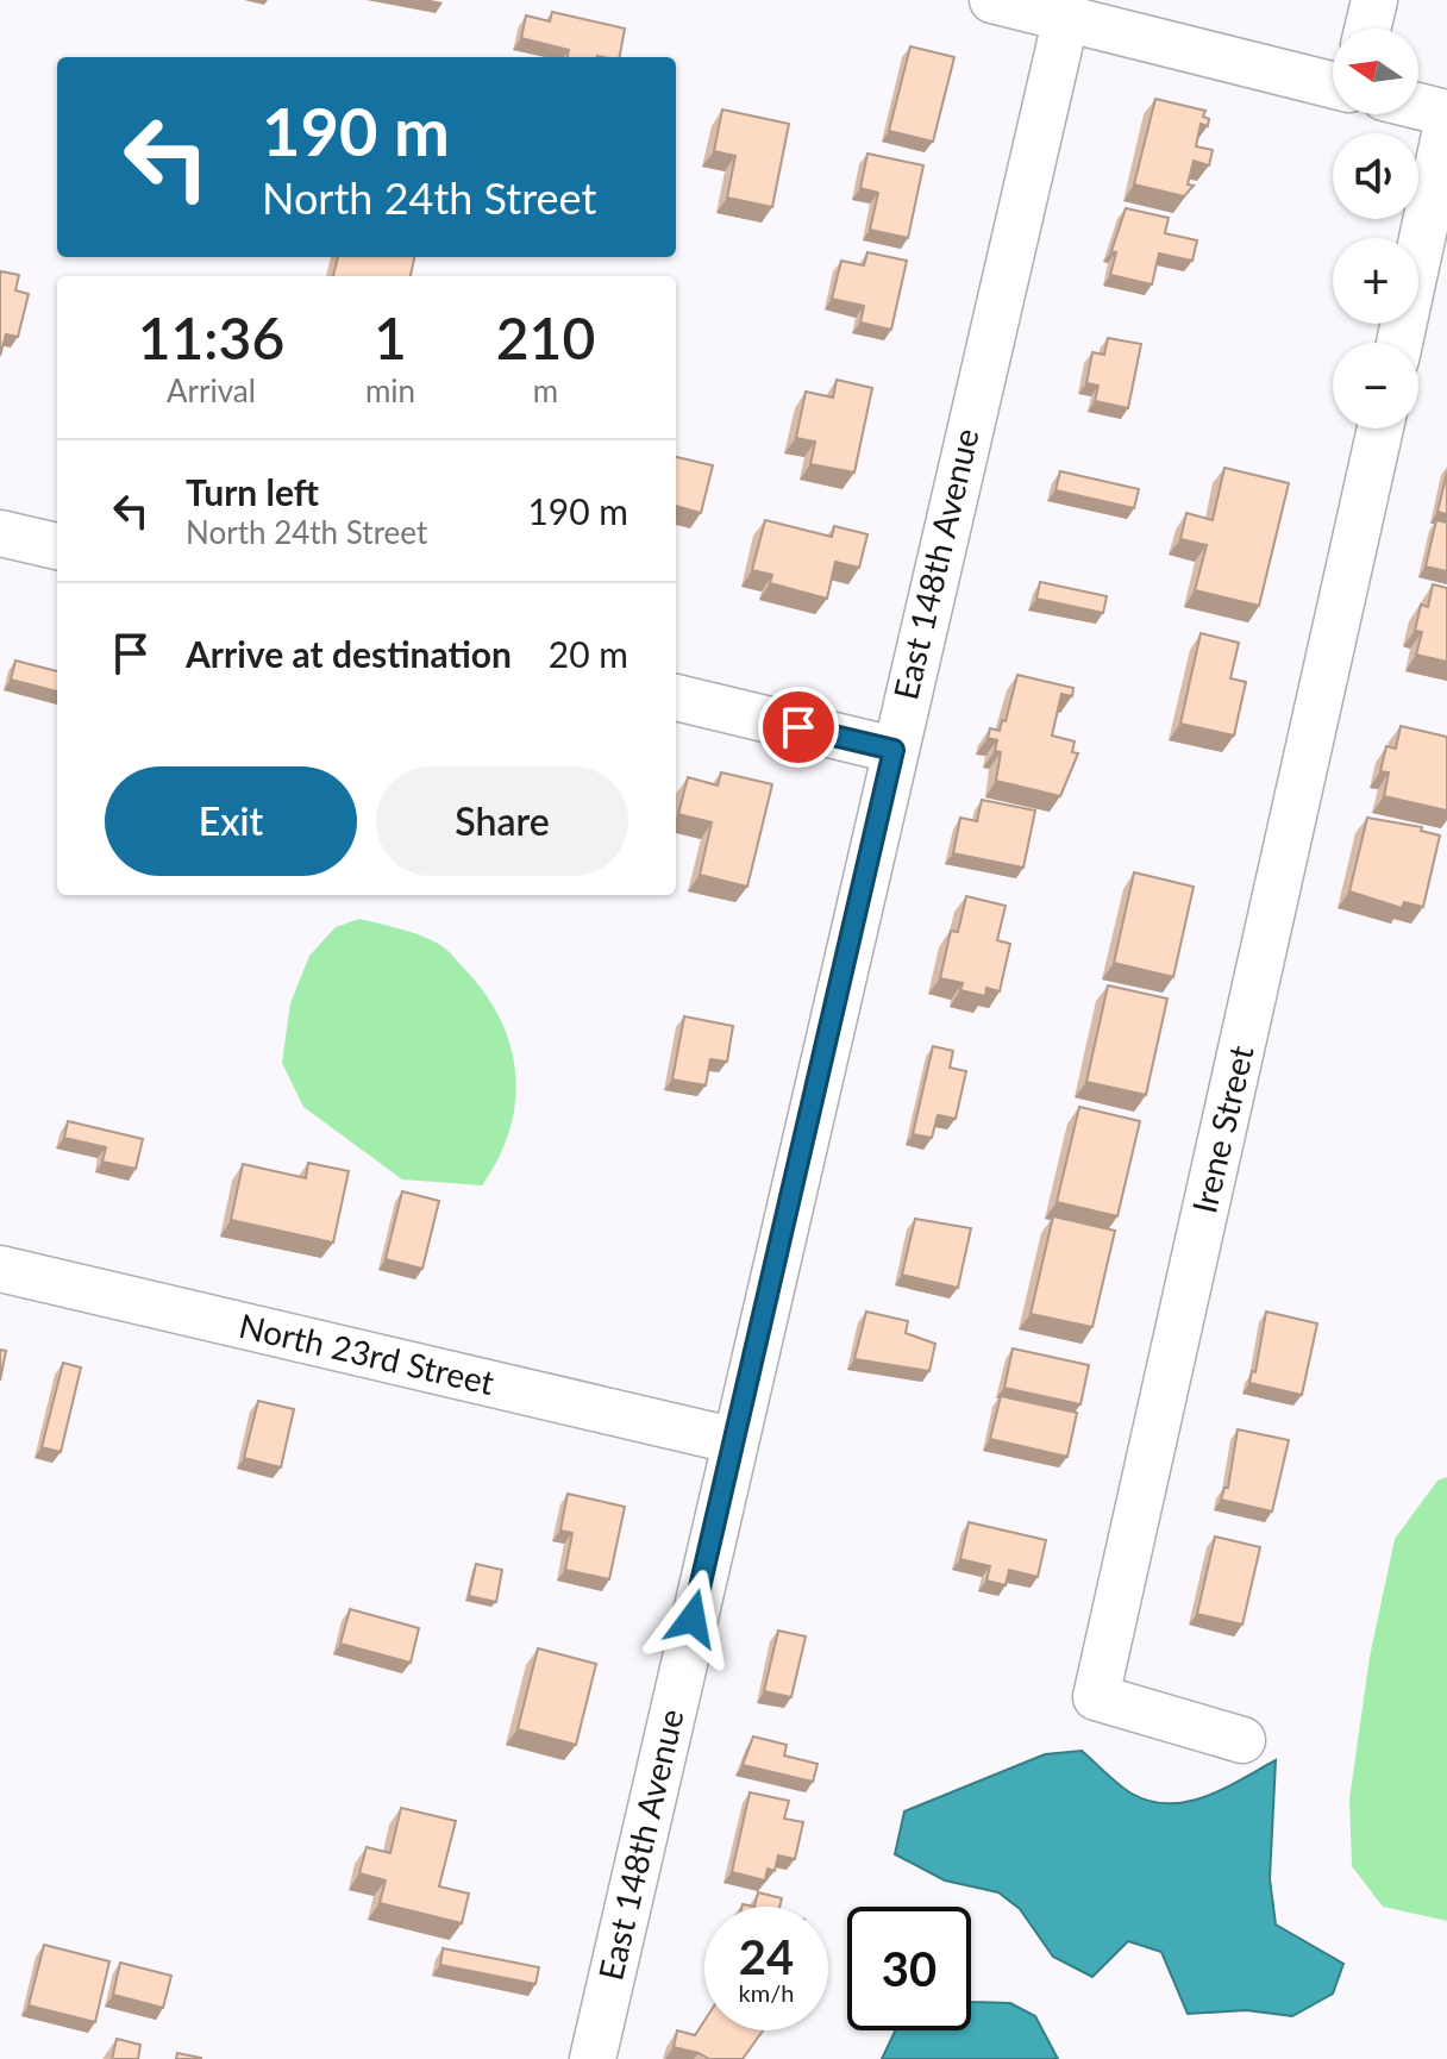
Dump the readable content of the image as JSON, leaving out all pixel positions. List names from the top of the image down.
{
  "streets": {
    "street": ["East 148th Avenue", "Irene Street", "North 23rd Street"]
  },
  "crossings": [
    ["East 148th Avenue", "North 23rd Street"]
  ],
  "north": "left",
  "page": {
    "map_buttons": ["+", "−"],
    "turn": ["190 m", "North 24th Street"],
    "eta": [
      "11:36",
      "Arrival",
      "1",
      "min",
      "210",
      "m"
    ],
    "list": [
      {
        "name": "Turn left",
        "note": "North 24th Street",
        "value": "190 m"
      },
      {
        "name": "Arrive at destination",
        "value": "20 m"
      }
    ],
    "buttons": ["Exit", "Share"],
    "speed": "24 km/h",
    "limit": "30"
  }
}
